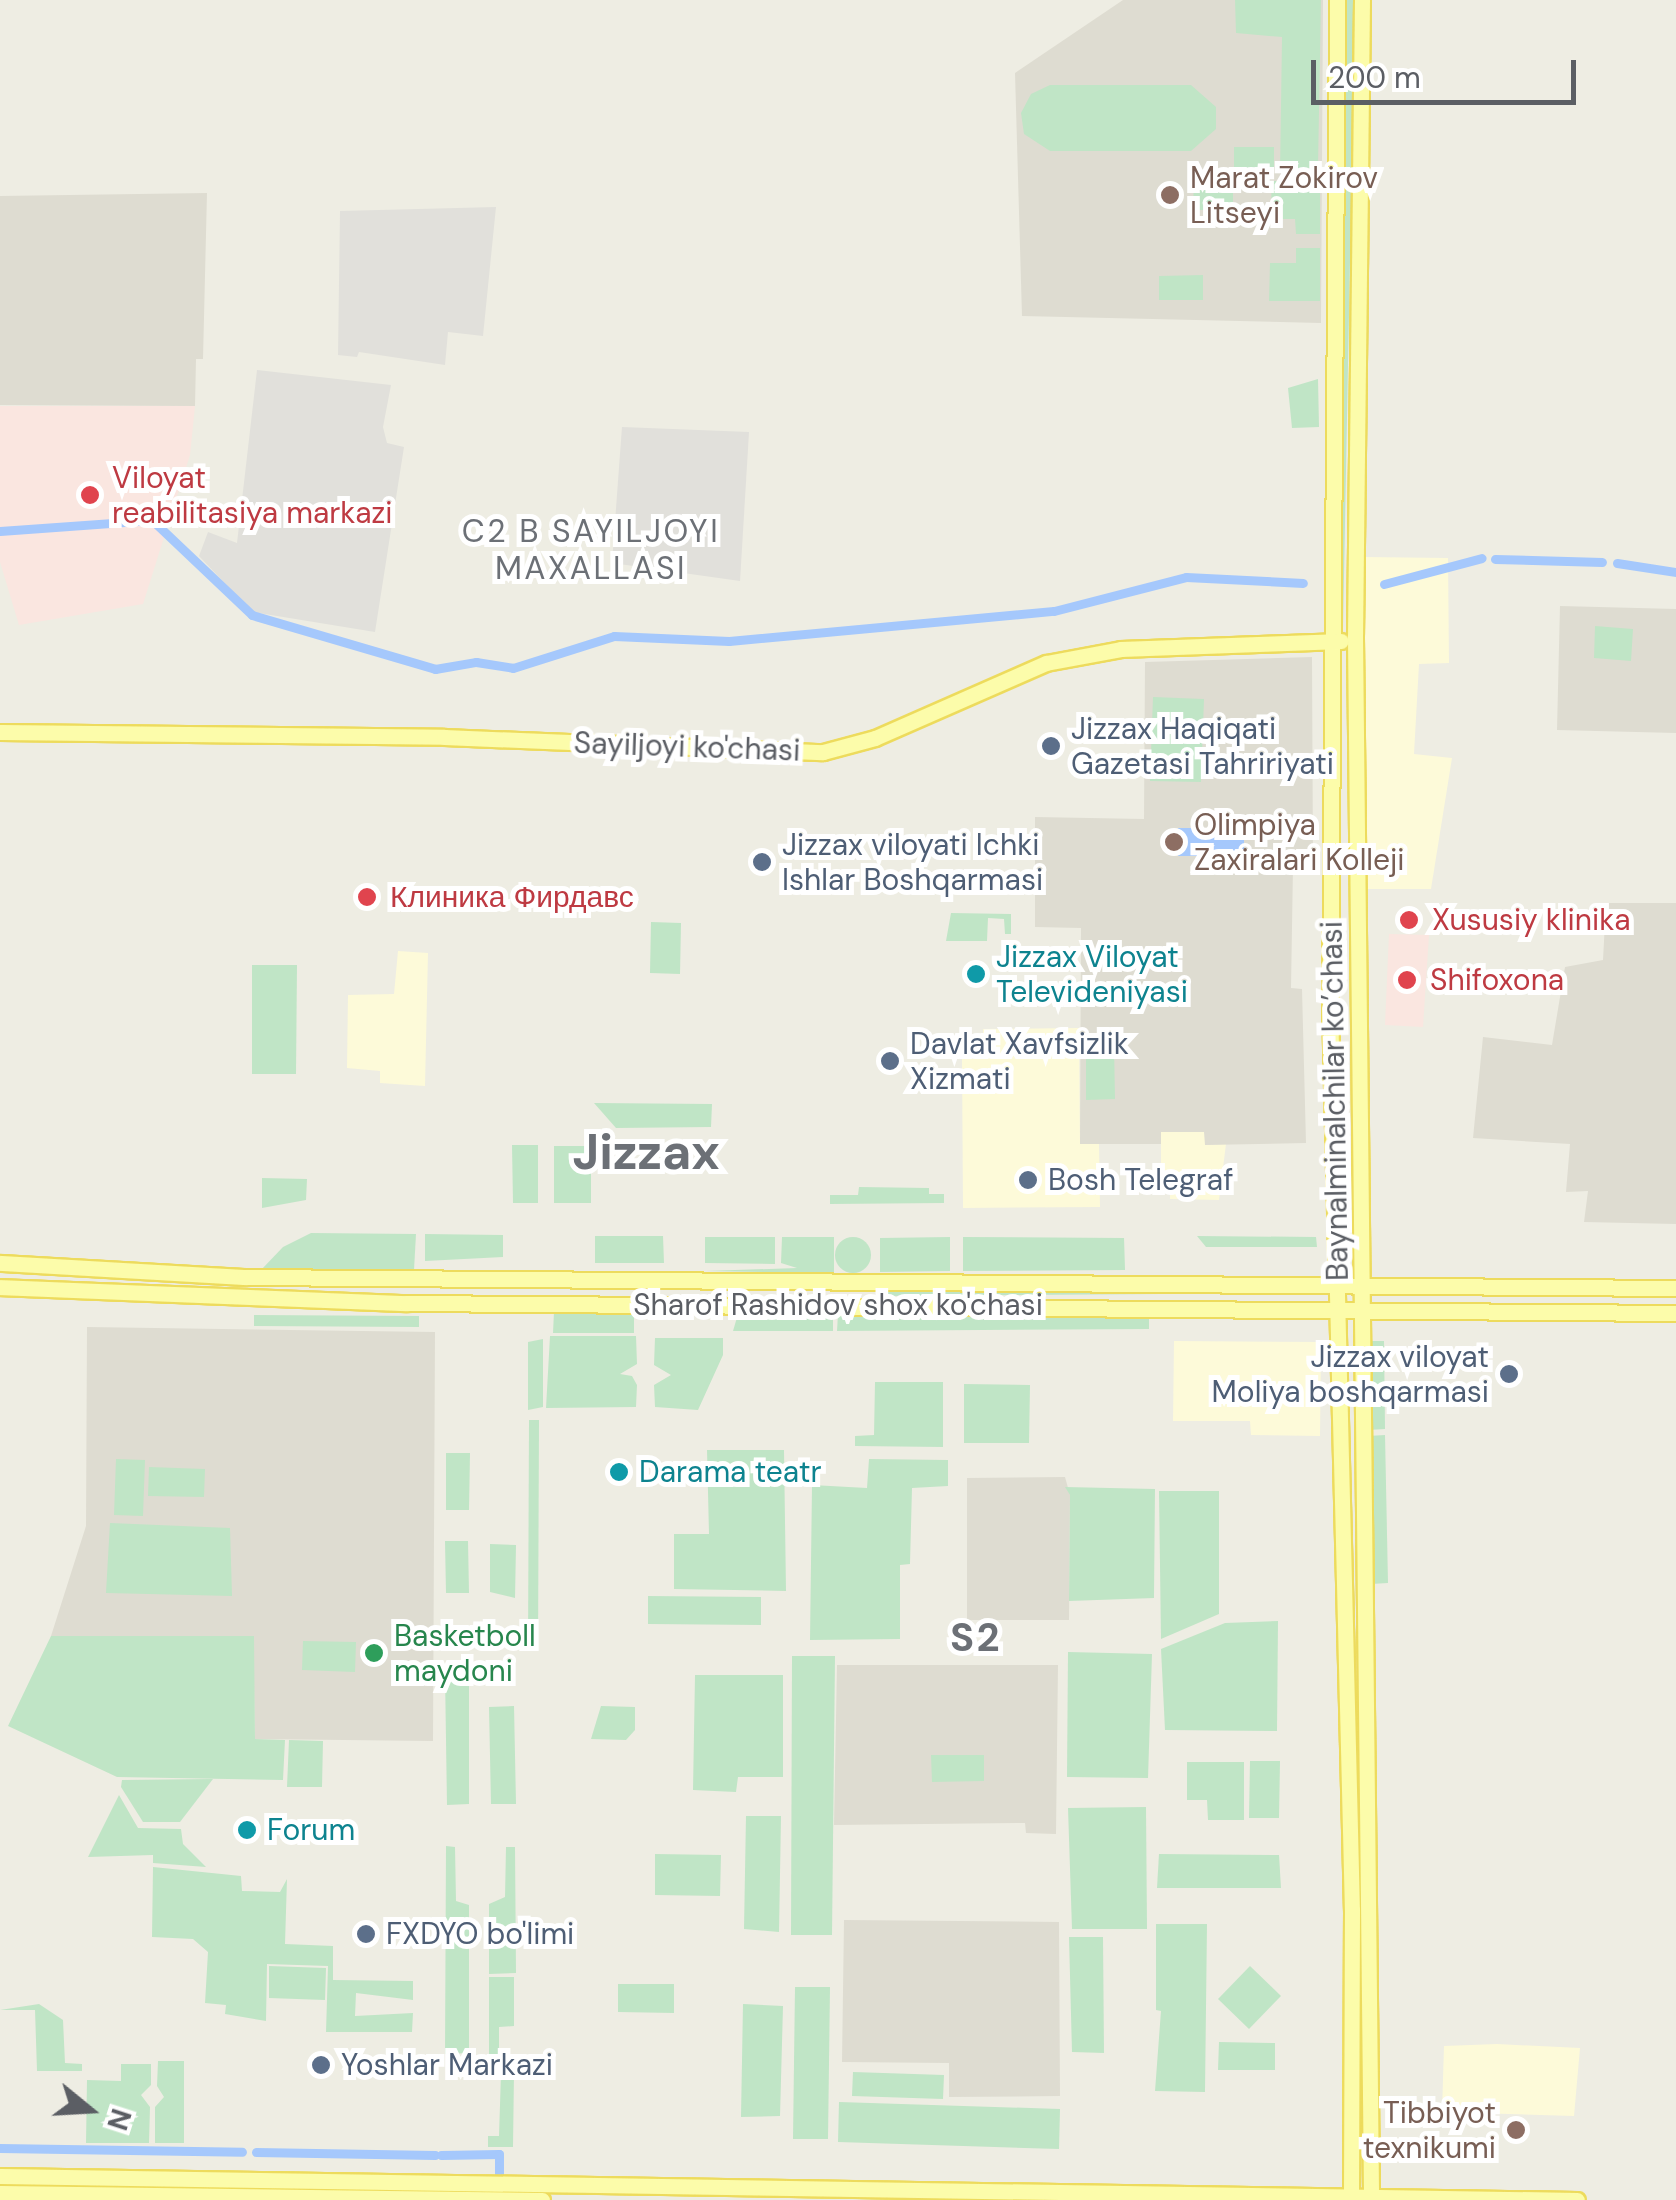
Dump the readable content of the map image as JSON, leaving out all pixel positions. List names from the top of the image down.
{
  "streets": {
    "main road": ["Sayiljoyi ko'chasi", "Baynalminalchilar ko’chasi", "Sharof Rashidov shox ko'chasi"]
  },
  "crossings": [
    ["Sayiljoyi ko'chasi", "Baynalminalchilar ko’chasi"],
    ["Baynalminalchilar ko’chasi", "Sharof Rashidov shox ko'chasi"]
  ],
  "districts": ["C2 B SAYILJOYI MAXALLASI", "Jizzax", "S2"],
  "places": [
    "Marat Zokirov Litseyi",
    "Viloyat reabilitasiya markazi",
    "Jizzax Haqiqati Gazetasi Tahririyati",
    "Olimpiya Zaxiralari Kolleji",
    "Jizzax viloyati Ichki Ishlar Boshqarmasi",
    "Клиника Фирдавс",
    "Xususiy klinika",
    "Jizzax Viloyat Televideniyasi",
    "Shifoxona",
    "Davlat Xavfsizlik Xizmati",
    "Bosh Telegraf",
    "Jizzax viloyat Moliya boshqarmasi",
    "Darama teatr",
    "Basketboll maydoni",
    "Forum",
    "FXDYO bo'limi",
    "Yoshlar Markazi",
    "Tibbiyot texnikumi"
  ],
  "scale_bar": "200 m",
  "north": "right"
}
